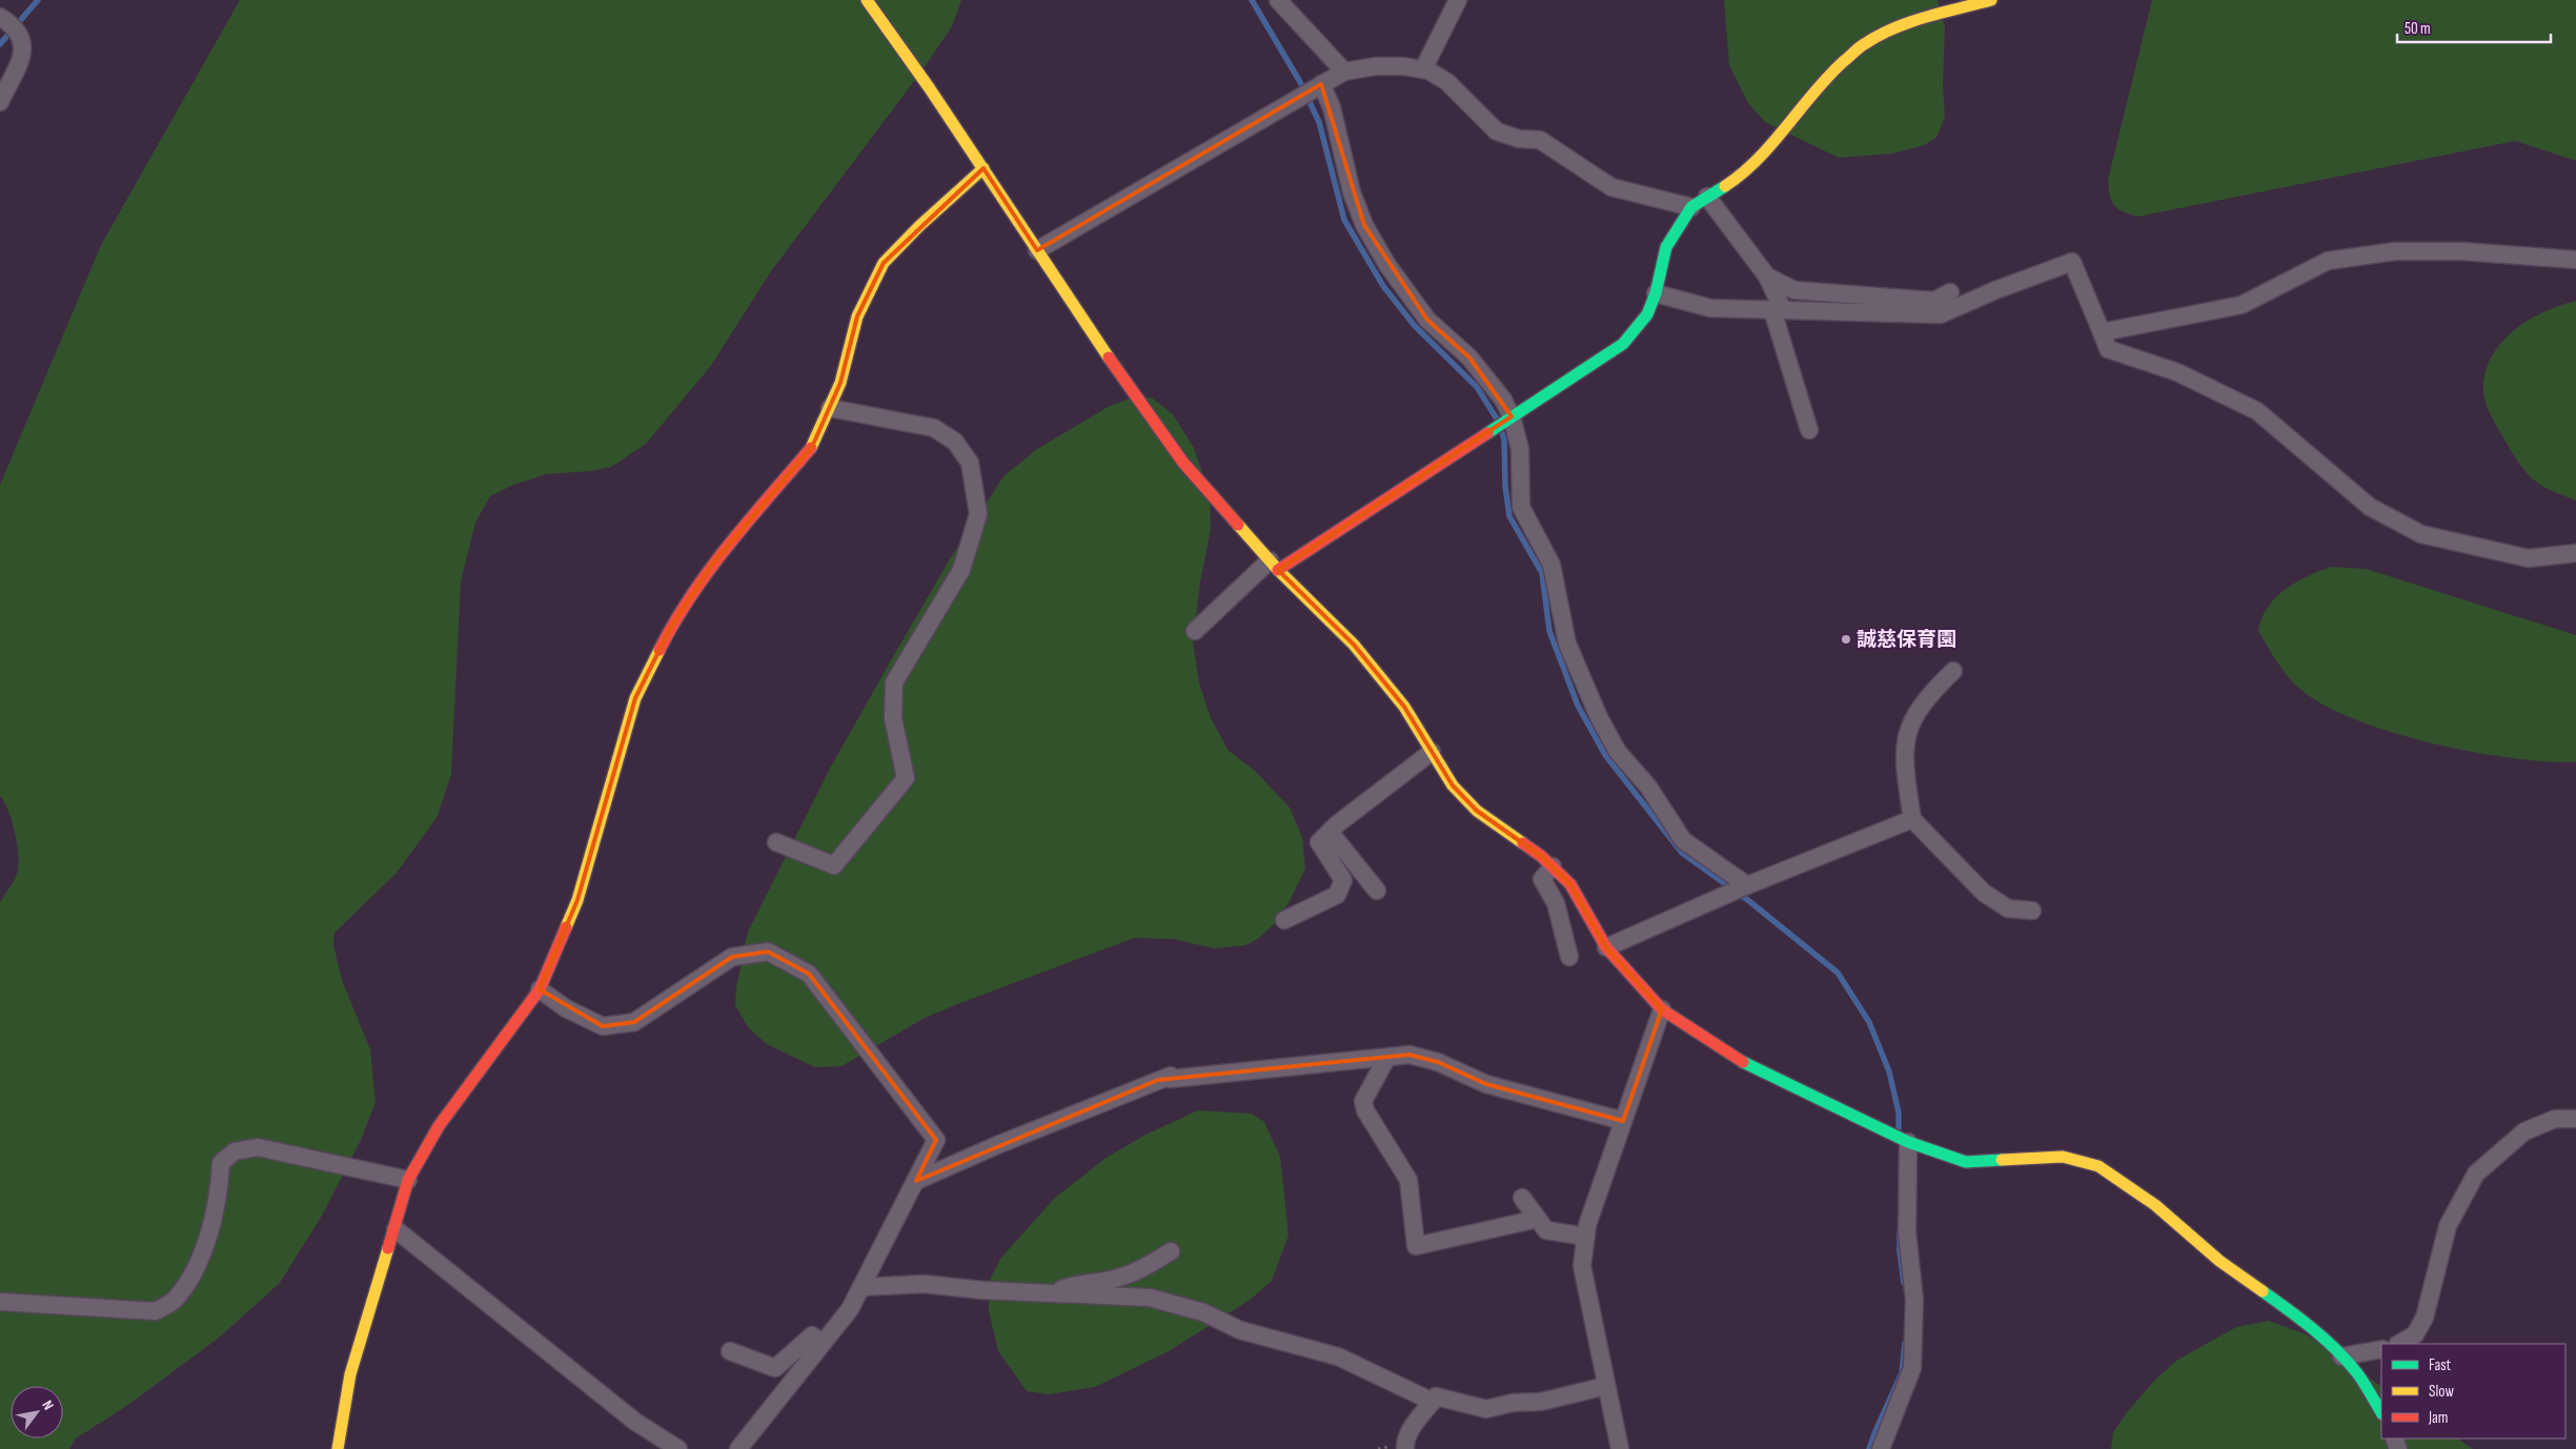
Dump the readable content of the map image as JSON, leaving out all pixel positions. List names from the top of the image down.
{
  "places": ["誠慈保育園"],
  "legend": ["Fast", "Slow", "Jam"],
  "scale_bar": "50 m",
  "north": "top right"
}
